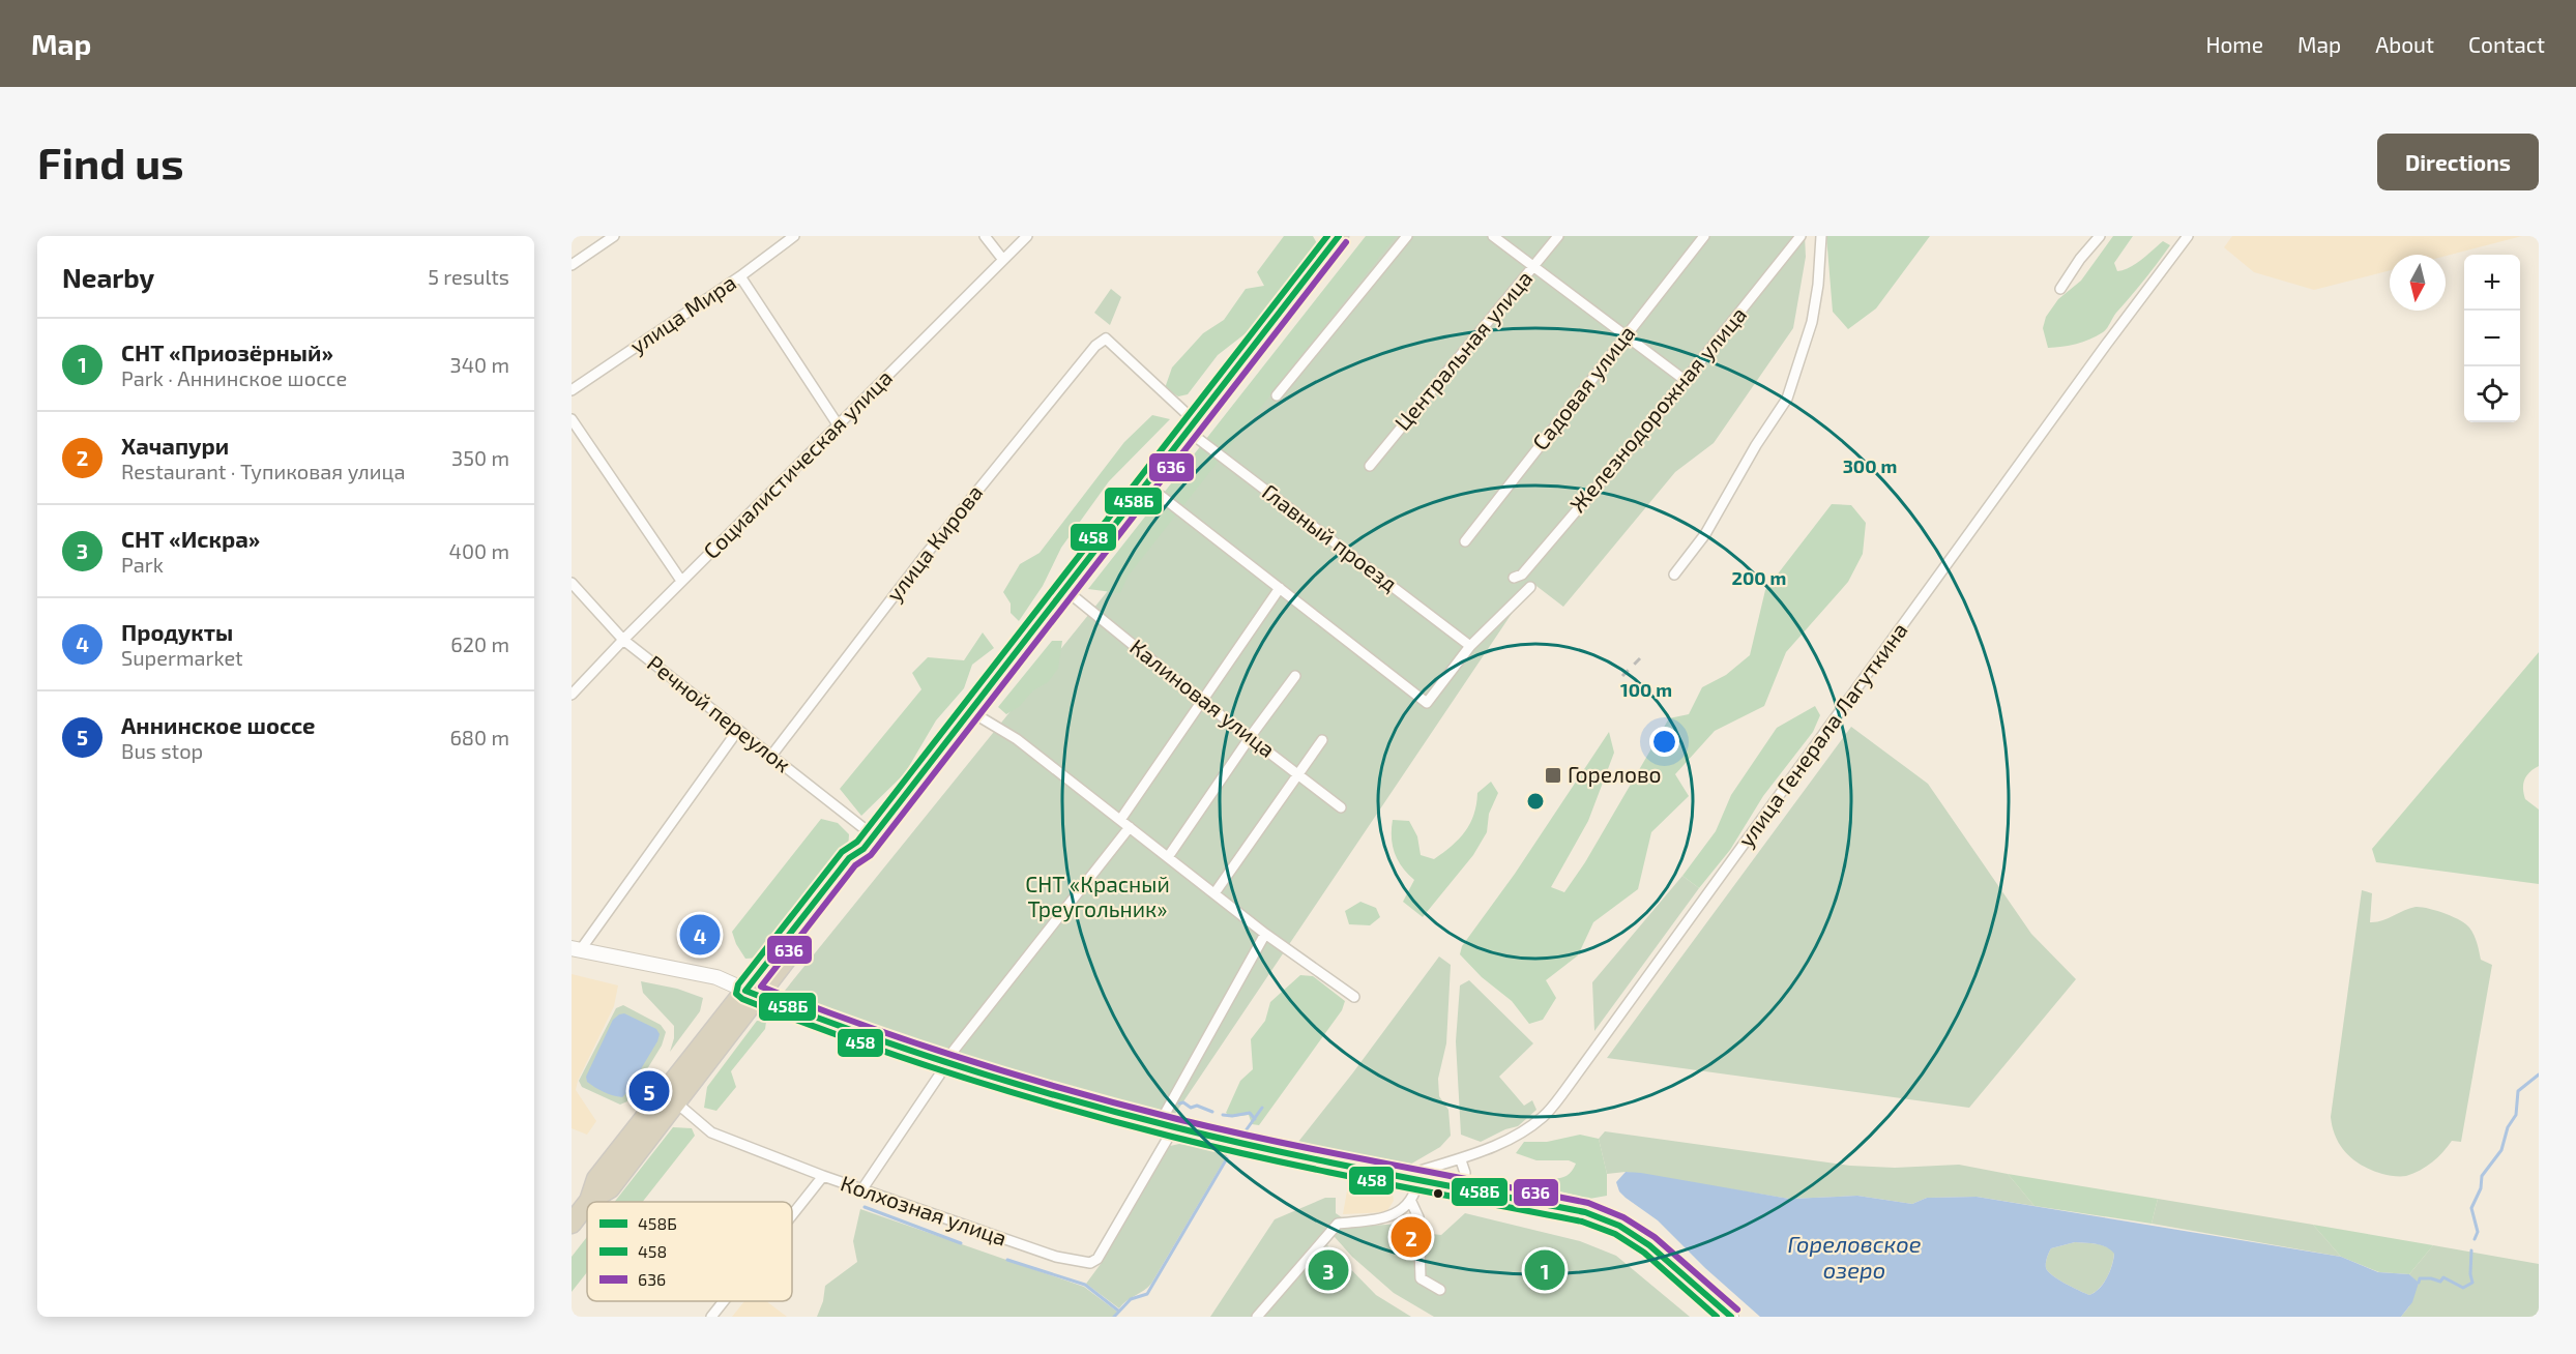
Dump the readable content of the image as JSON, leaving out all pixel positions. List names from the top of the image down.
{
  "streets": {
    "street": [
      "улица Мира",
      "Центральная улица",
      "Садовая улица",
      "Железнодорожная улица",
      "Социалистическая улица",
      "Главный проезд",
      "улица Кирова",
      "Калиновая улица",
      "Речной переулок",
      "улица Генерала Лагуткина",
      "Колхозная улица"
    ]
  },
  "crossings": [
    ["Социалистическая улица", "Речной переулок"],
    ["Главный проезд", "улица Кирова"],
    ["улица Кирова", "Речной переулок"]
  ],
  "water": ["Гореловское озеро"],
  "parks": ["СНТ «Красный Треугольник»"],
  "places": {
    "transit": ["Горелово"]
  },
  "lines": ["transit line 458Б", "transit line 458", "transit line 636"],
  "legend": ["458Б", "458", "636"],
  "north": "bottom",
  "page": {
    "header": "Map",
    "nav": [
      "Home",
      "Map",
      "About",
      "Contact"
    ],
    "buttons": "Directions",
    "title": "Find us",
    "heading": ["Nearby", "5 results"],
    "map_buttons": ["+", "−"],
    "list": [
      {
        "mark": "1",
        "name": "СНТ «Приозёрный»",
        "note": "Park · Аннинское шоссе",
        "value": "340 m"
      },
      {
        "mark": "2",
        "name": "Хачапури",
        "note": "Restaurant · Тупиковая улица",
        "value": "350 m"
      },
      {
        "mark": "3",
        "name": "СНТ «Искра»",
        "note": "Park",
        "value": "400 m"
      },
      {
        "mark": "4",
        "name": "Продукты",
        "note": "Supermarket",
        "value": "620 m"
      },
      {
        "mark": "5",
        "name": "Аннинское шоссе",
        "note": "Bus stop",
        "value": "680 m"
      }
    ],
    "pins": [
      "4",
      "5",
      "2",
      "1",
      "3"
    ]
  },
  "rings": ["300 m", "200 m", "100 m"]
}
